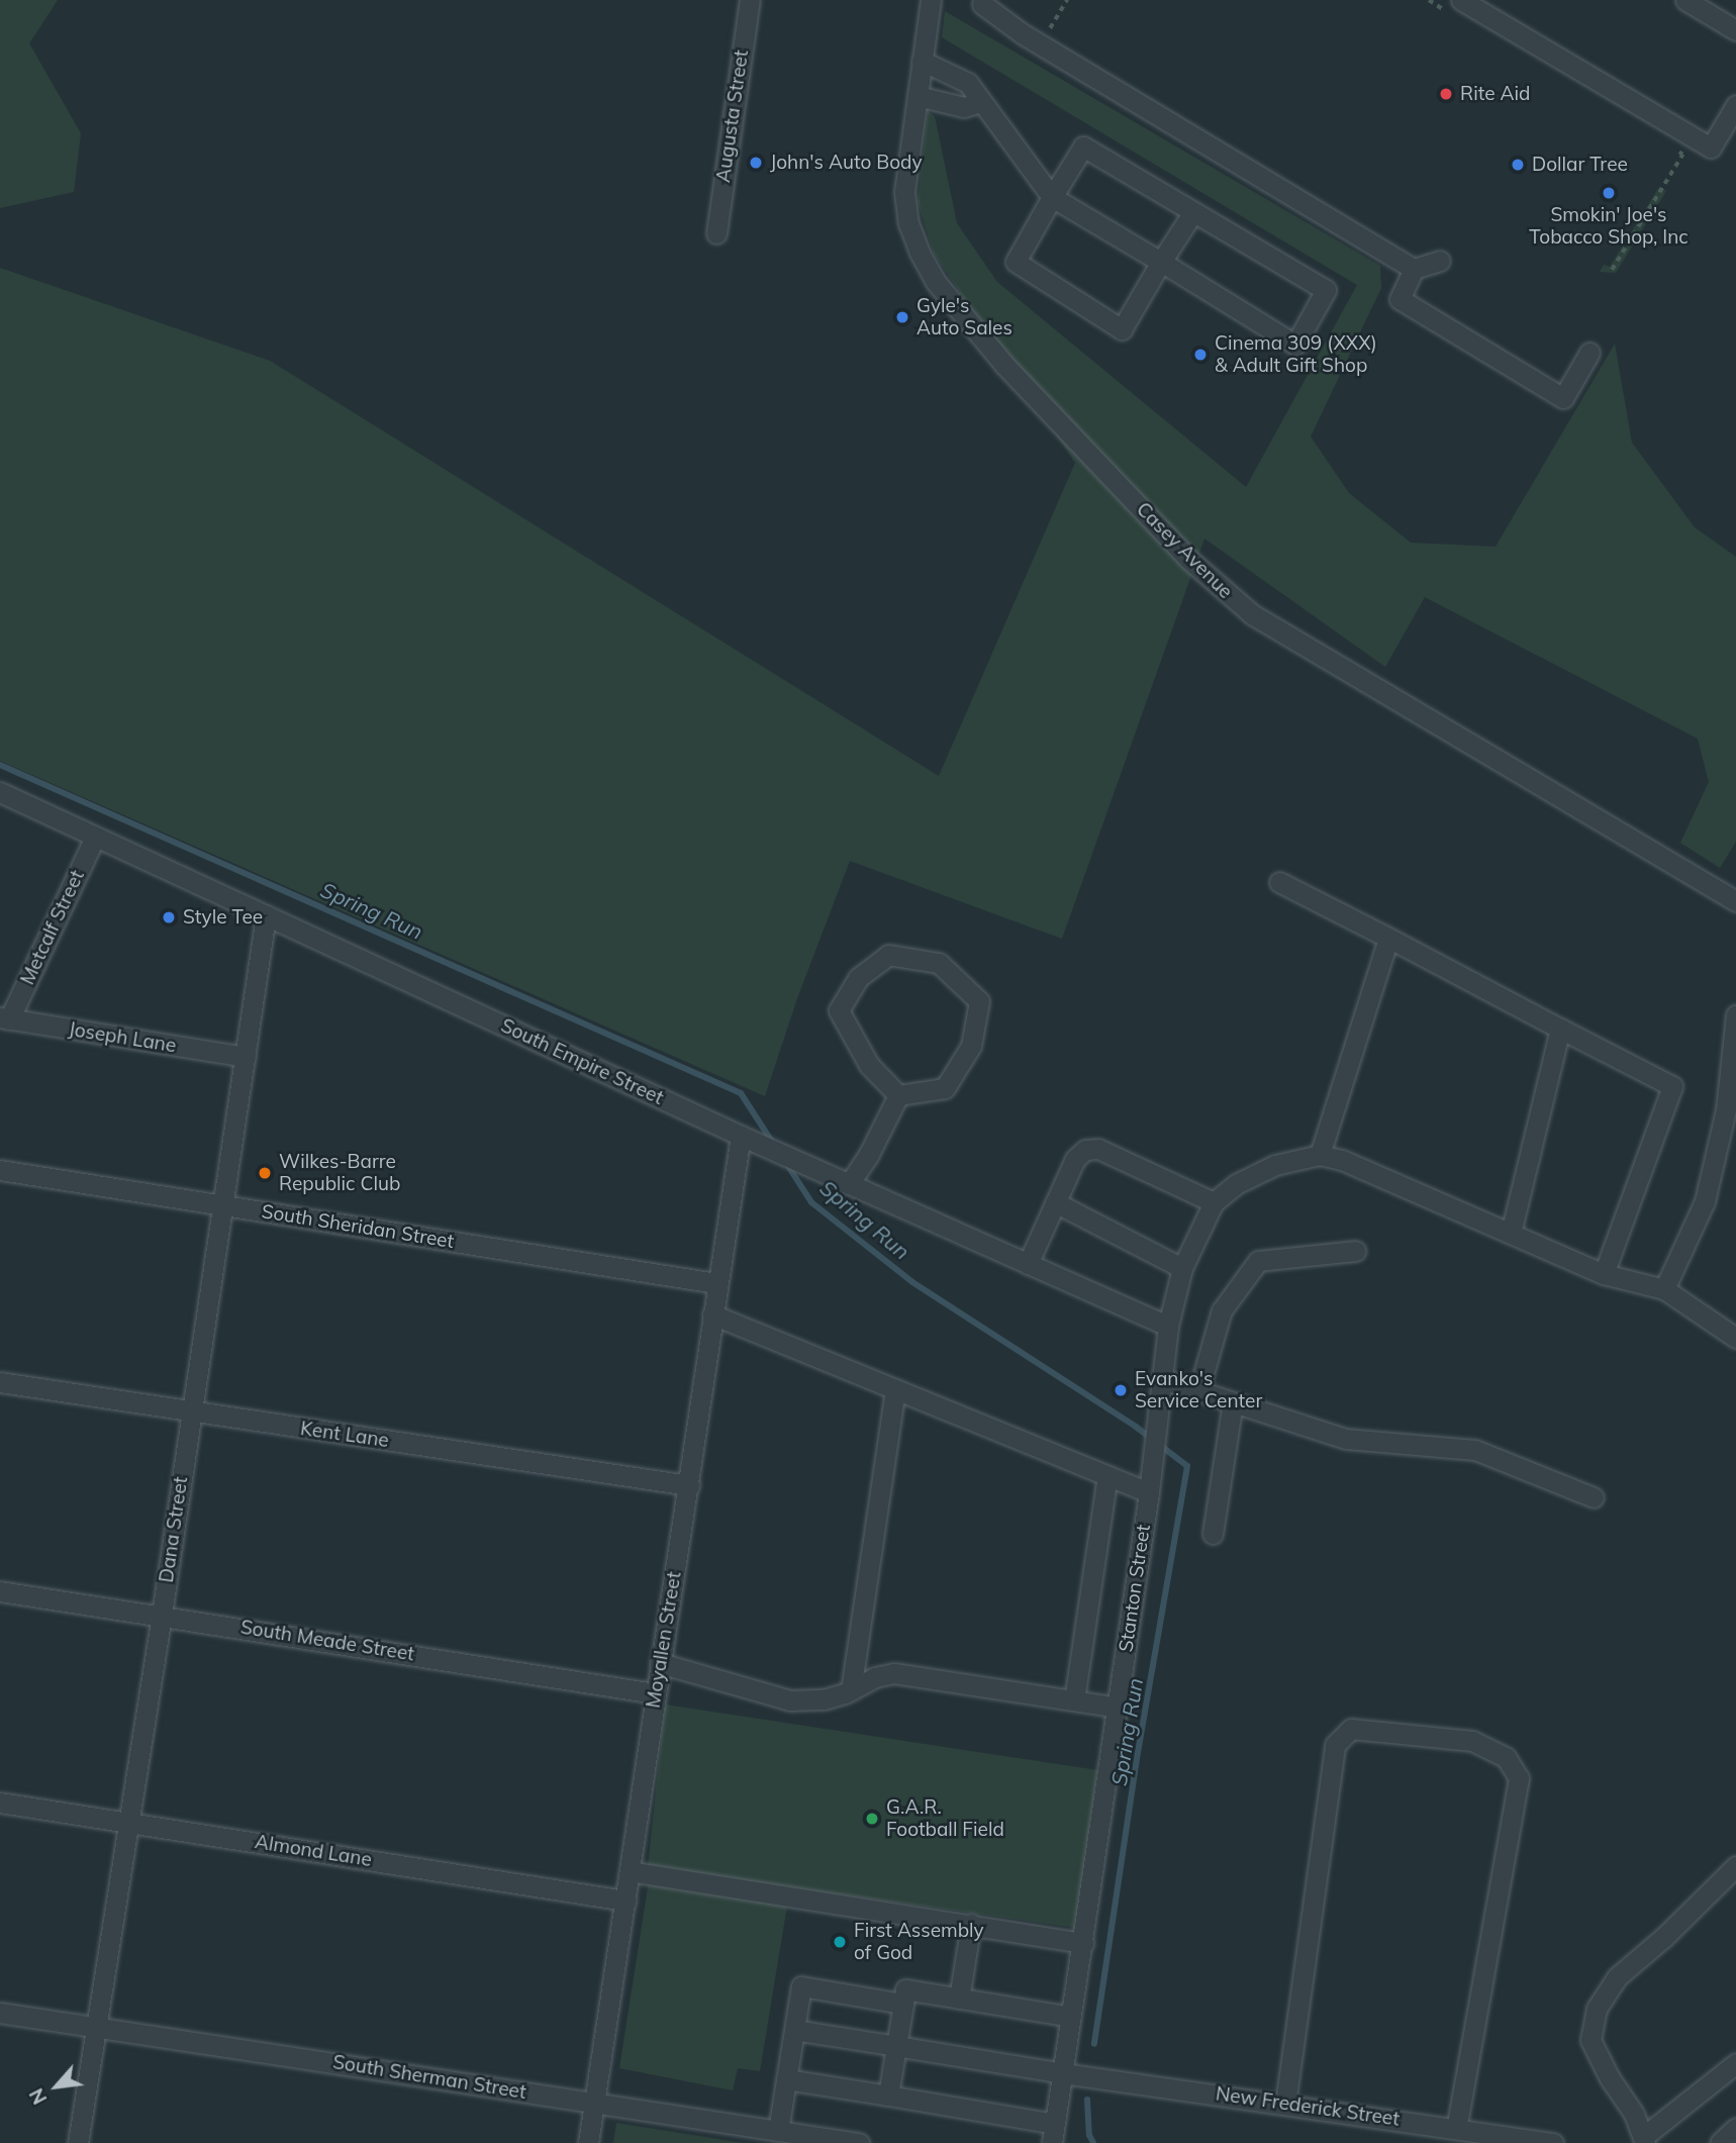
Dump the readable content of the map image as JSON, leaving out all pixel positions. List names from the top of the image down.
{
  "streets": {
    "street": [
      "Augusta Street",
      "Casey Avenue",
      "Metcalf Street",
      "Joseph Lane",
      "South Empire Street",
      "South Sheridan Street",
      "Kent Lane",
      "Dana Street",
      "Stanton Street",
      "Moyallen Street",
      "South Meade Street",
      "Almond Lane",
      "South Sherman Street",
      "New Frederick Street"
    ]
  },
  "crossings": [
    ["Metcalf Street", "Joseph Lane"],
    ["Metcalf Street", "South Empire Street"],
    ["Joseph Lane", "Dana Street"],
    ["South Empire Street", "Dana Street"],
    ["South Empire Street", "Stanton Street"],
    ["South Empire Street", "Moyallen Street"],
    ["South Sheridan Street", "Dana Street"],
    ["South Sheridan Street", "Moyallen Street"],
    ["Kent Lane", "Dana Street"],
    ["Kent Lane", "Moyallen Street"],
    ["Dana Street", "South Meade Street"],
    ["Dana Street", "Almond Lane"],
    ["Dana Street", "South Sherman Street"],
    ["Stanton Street", "New Frederick Street"],
    ["Moyallen Street", "South Meade Street"],
    ["Moyallen Street", "Almond Lane"],
    ["Moyallen Street", "South Sherman Street"]
  ],
  "water": ["Spring Run"],
  "places": [
    "Rite Aid",
    "John's Auto Body",
    "Dollar Tree",
    "Smokin' Joe's Tobacco Shop, Inc",
    "Gyle's Auto Sales",
    "Cinema 309 (XXX) & Adult Gift Shop",
    "Style Tee",
    "Wilkes-Barre Republic Club",
    "Evanko's Service Center",
    "G.A.R. Football Field",
    "First Assembly of God"
  ],
  "north": "bottom left"
}
